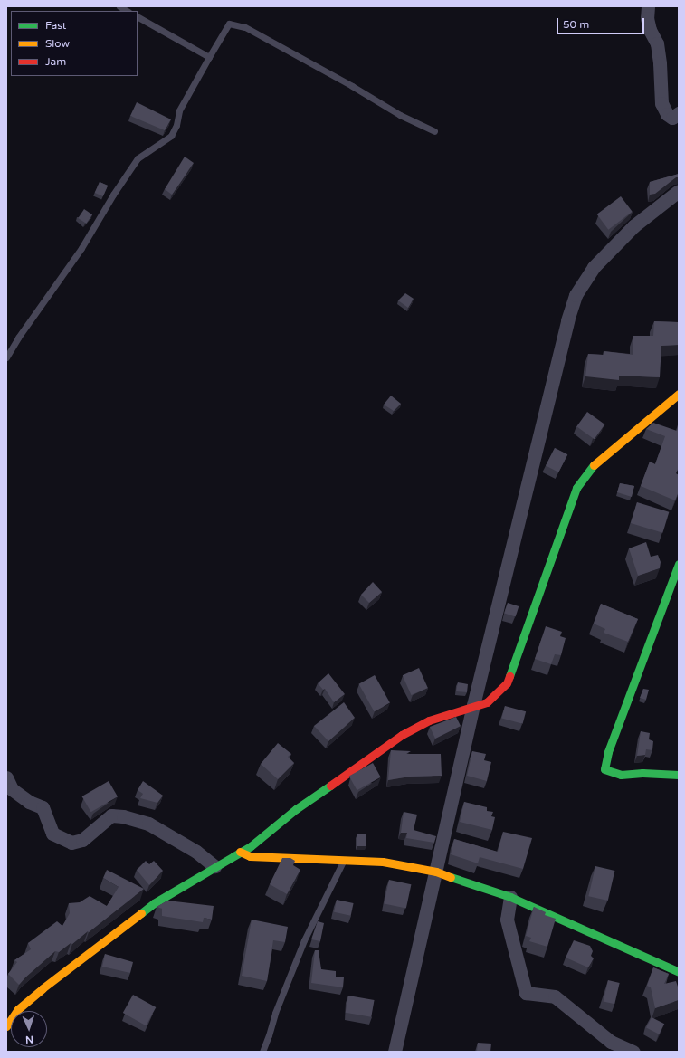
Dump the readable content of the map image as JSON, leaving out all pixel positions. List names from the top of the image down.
{
  "legend": ["Fast", "Slow", "Jam"],
  "scale_bar": "50 m",
  "north": "bottom"
}
